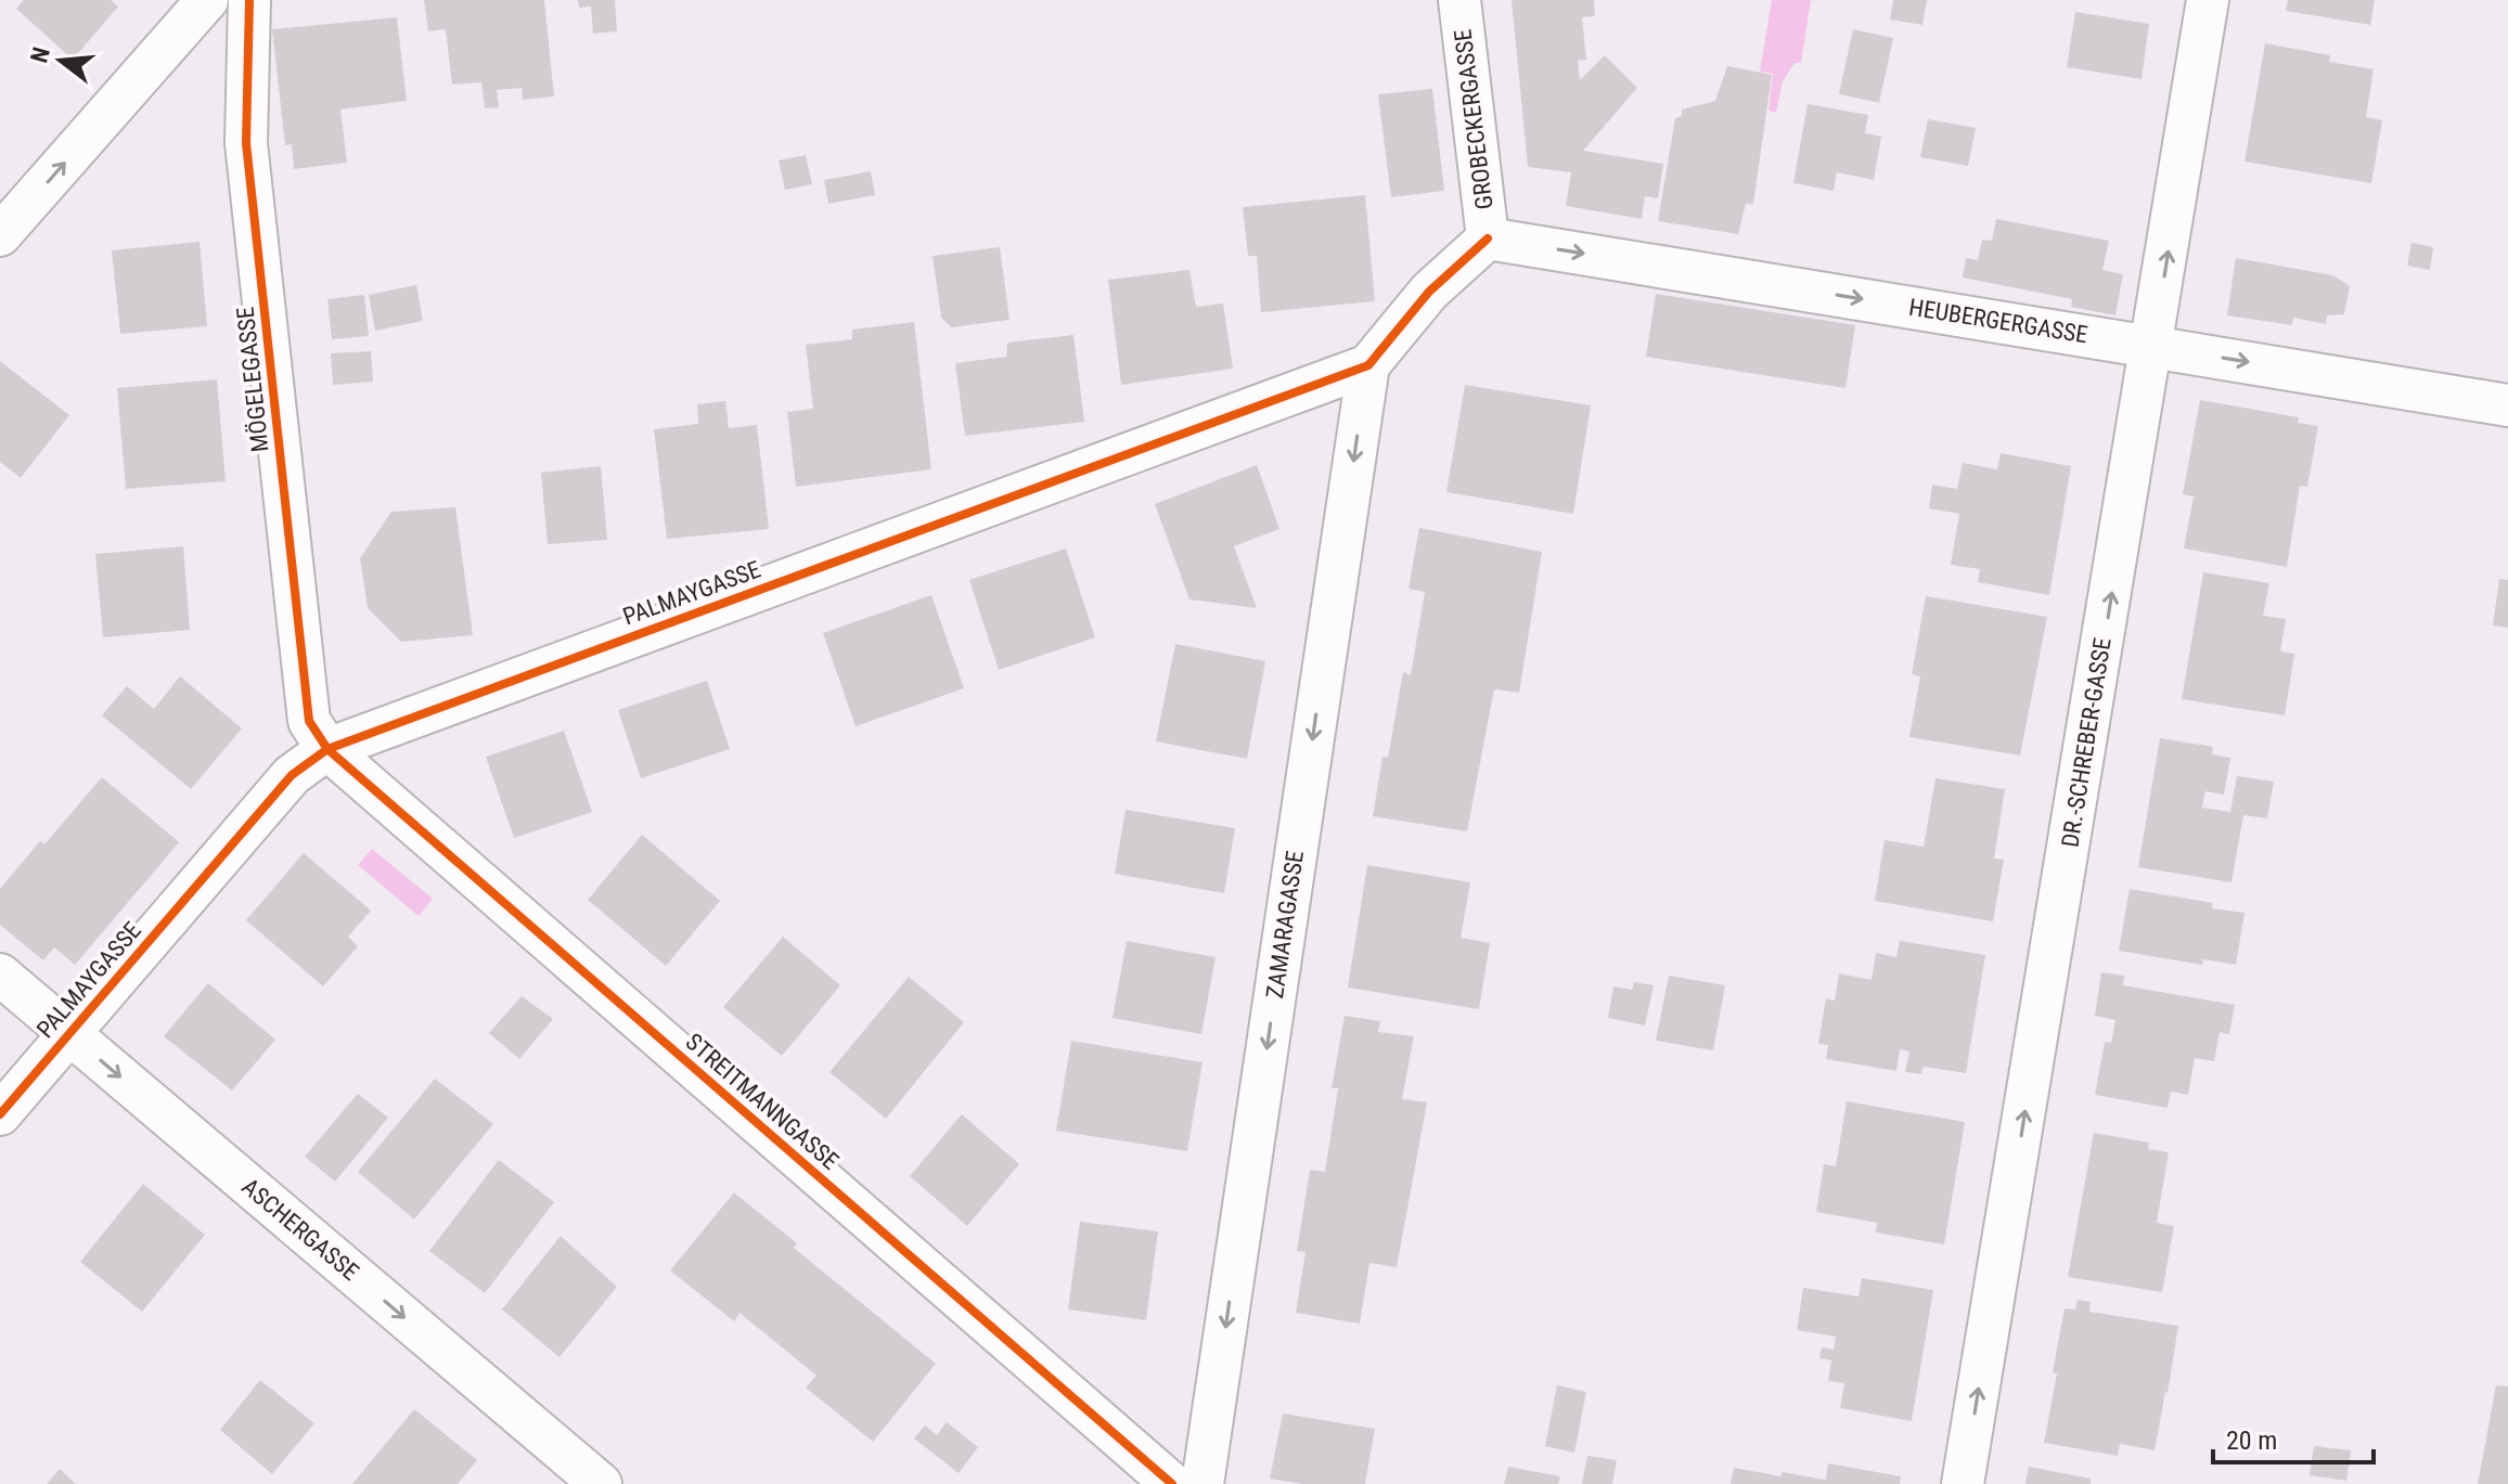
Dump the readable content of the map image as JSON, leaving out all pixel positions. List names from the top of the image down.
{
  "streets": {
    "street": [
      "GROBECKERGASSE",
      "HEUBERGERGASSE",
      "MÖGELEGASSE",
      "PALMAYGASSE",
      "DR.-SCHREBER-GASSE",
      "ZAMARAGASSE",
      "STREITMANNGASSE",
      "ASCHERGASSE"
    ]
  },
  "crossings": [
    ["GROBECKERGASSE", "HEUBERGERGASSE"],
    ["HEUBERGERGASSE", "DR.-SCHREBER-GASSE"],
    ["MÖGELEGASSE", "PALMAYGASSE"],
    ["MÖGELEGASSE", "STREITMANNGASSE"],
    ["PALMAYGASSE", "ZAMARAGASSE"],
    ["PALMAYGASSE", "STREITMANNGASSE"],
    ["PALMAYGASSE", "ASCHERGASSE"]
  ],
  "one_way": [
    "HEUBERGERGASSE",
    "DR.-SCHREBER-GASSE",
    "ZAMARAGASSE",
    "ASCHERGASSE"
  ],
  "scale_bar": "20 m",
  "north": "left"
}
